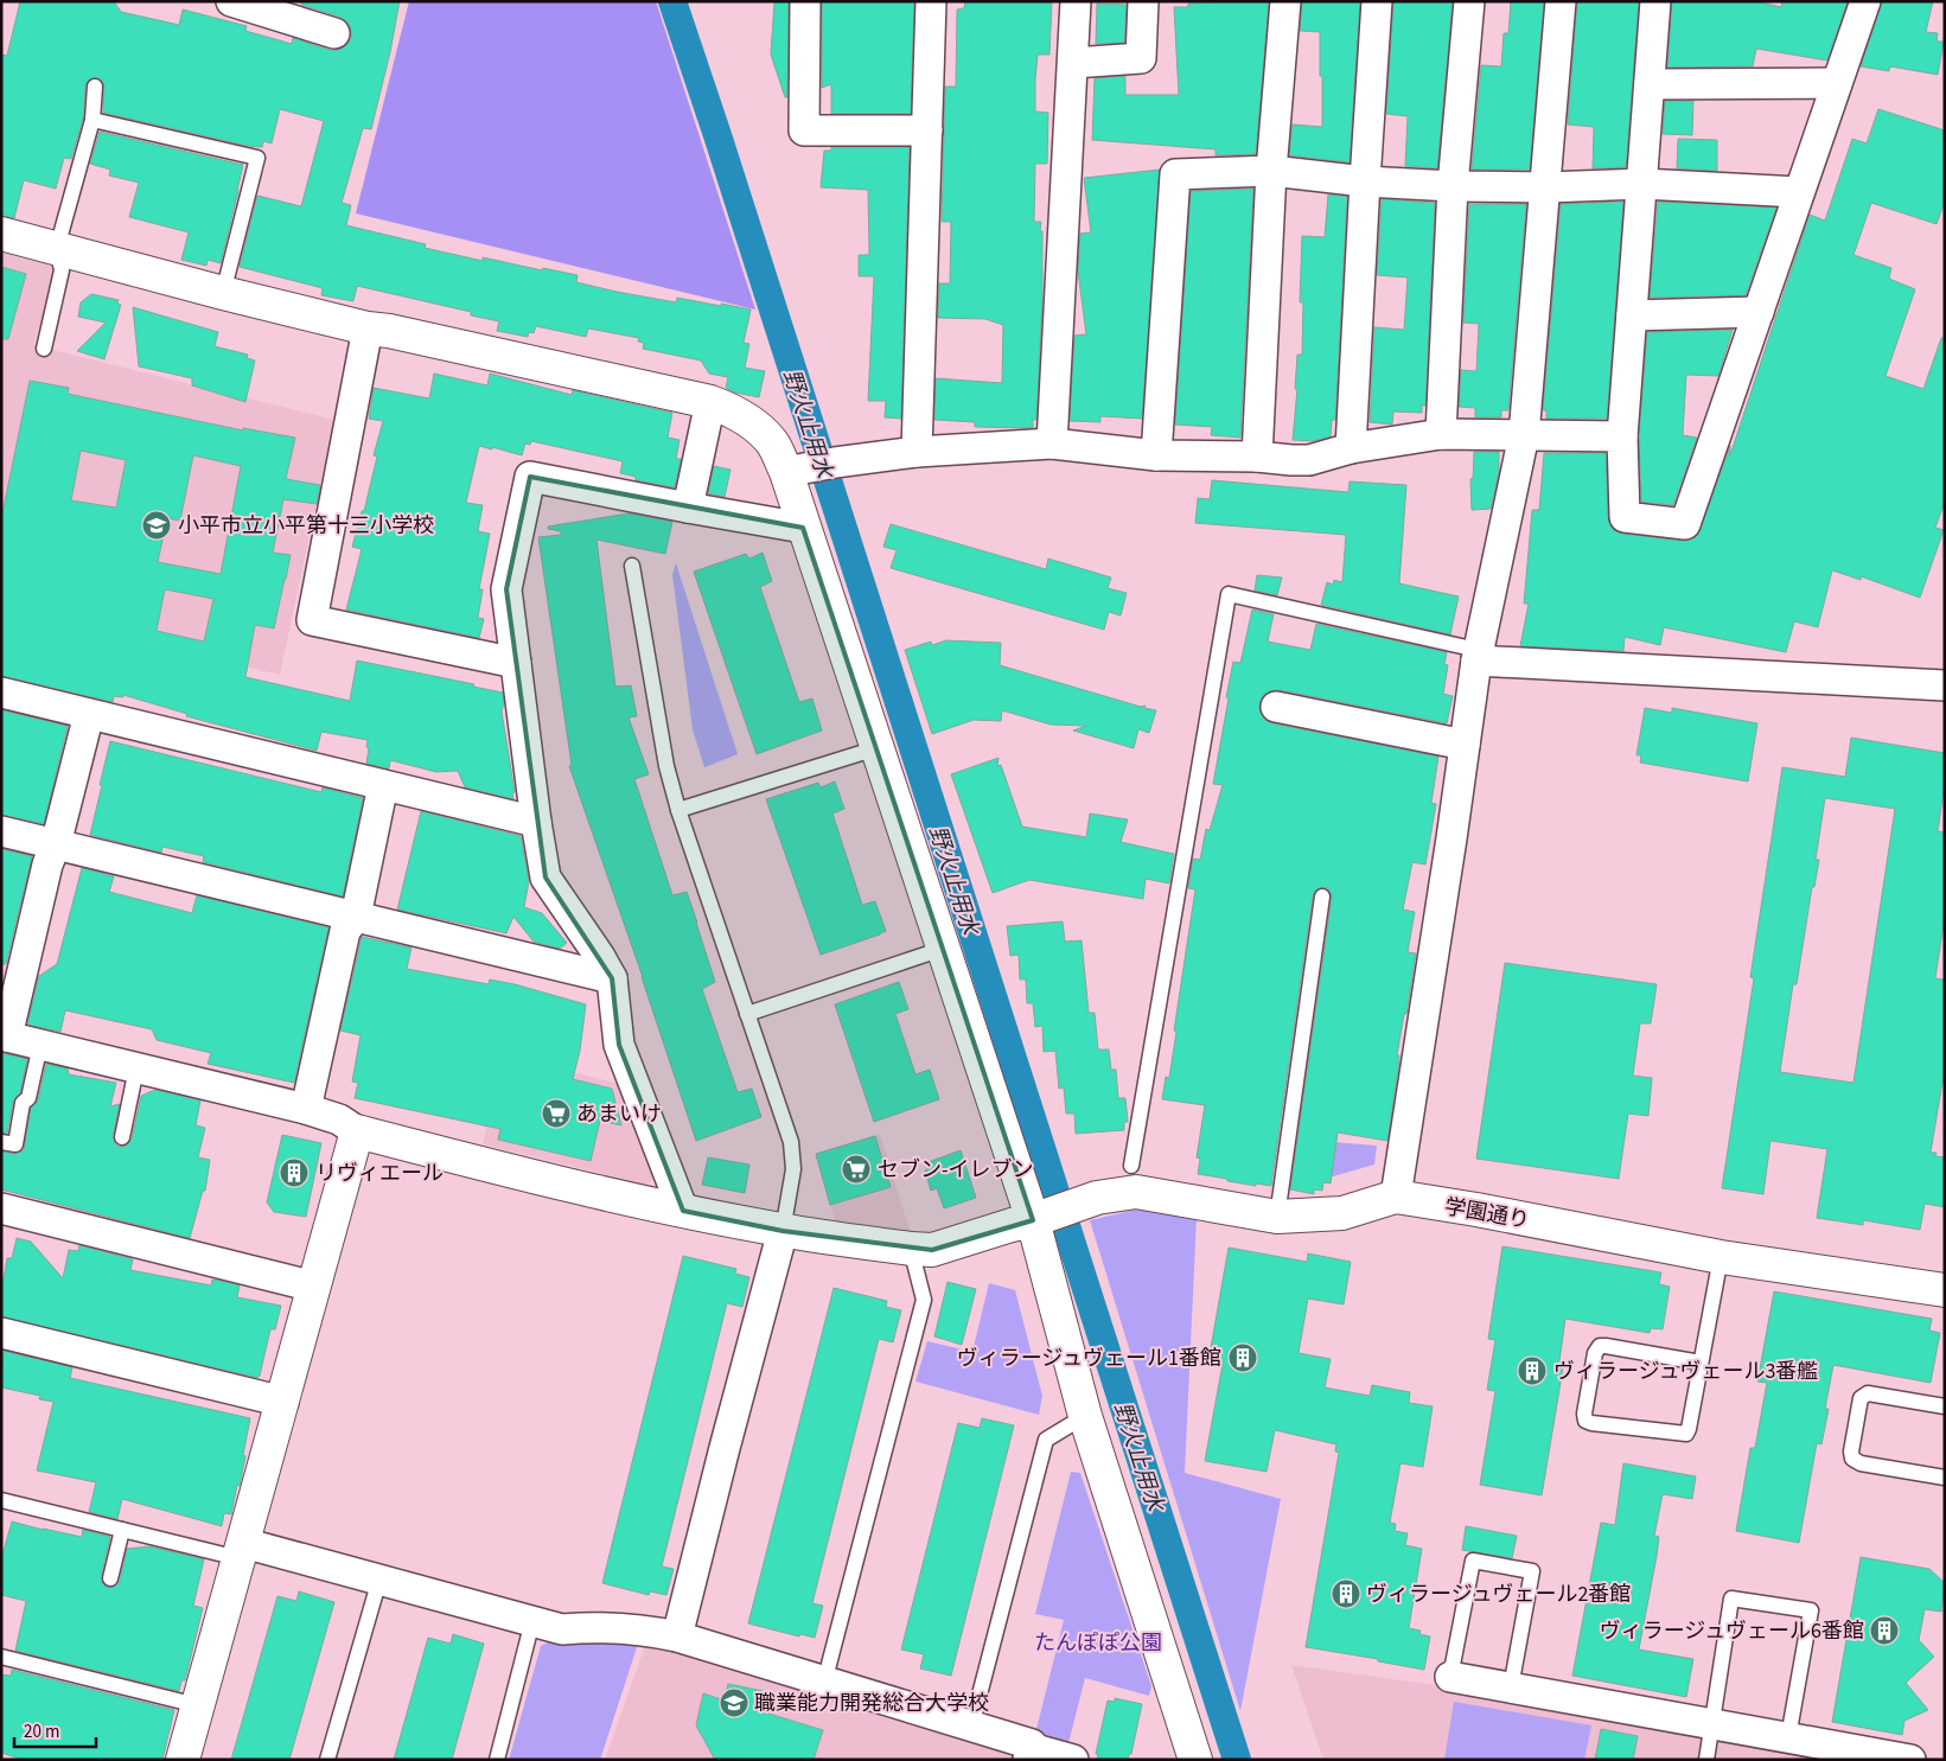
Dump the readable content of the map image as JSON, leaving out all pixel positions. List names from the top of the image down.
{
  "streets": {
    "street": ["学園通り"]
  },
  "water": ["野火止用水"],
  "parks": ["たんぽぽ公園"],
  "places": {
    "school or university": ["小平市立小平第十三小学校", "職業能力開発総合大学校"],
    "supermarket": ["あまいけ", "セブン-イレブン"],
    "building": [
      "リヴィエール",
      "ヴィラージュヴェール1番館",
      "ヴィラージュヴェール3番艦",
      "ヴィラージュヴェール2番館",
      "ヴィラージュヴェール6番館"
    ]
  },
  "scale_bar": "20 m"
}
